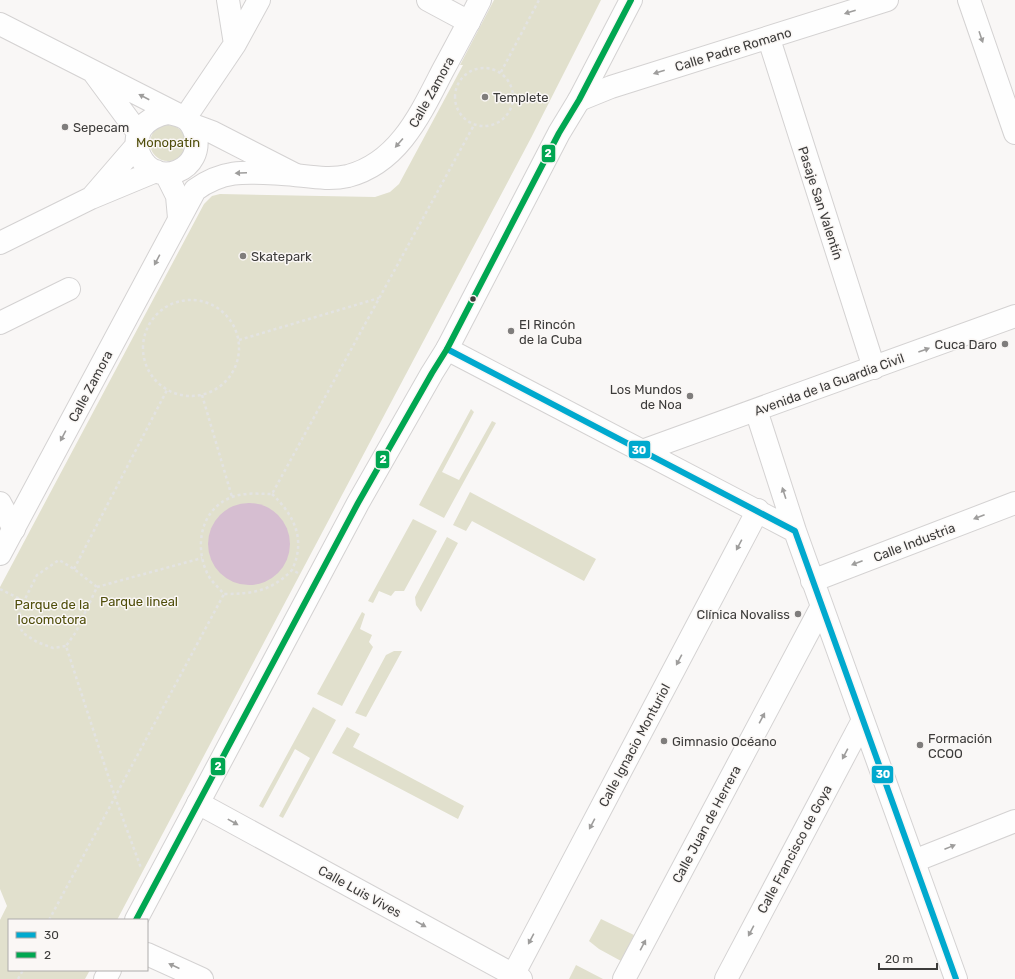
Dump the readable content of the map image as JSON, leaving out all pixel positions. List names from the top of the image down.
{
  "streets": {
    "street": [
      "Calle Padre Romano",
      "Calle Zamora",
      "Pasaje San Valentín",
      "Avenida de la Guardia Civil",
      "Calle Industria",
      "Calle Ignacio Monturiol",
      "Calle Juan de Herrera",
      "Calle Francisco de Goya",
      "Calle Luis Vives"
    ]
  },
  "crossings": [
    ["Calle Padre Romano", "Pasaje San Valentín"],
    ["Pasaje San Valentín", "Avenida de la Guardia Civil"],
    ["Calle Ignacio Monturiol", "Calle Luis Vives"]
  ],
  "one_way": [
    "Calle Padre Romano",
    "Avenida de la Guardia Civil",
    "Calle Industria",
    "Calle Ignacio Monturiol",
    "Calle Juan de Herrera",
    "Calle Francisco de Goya",
    "Calle Luis Vives"
  ],
  "parks": ["Monopatín", "Parque lineal", "Parque de la locomotora"],
  "places": [
    "Templete",
    "Sepecam",
    "Skatepark",
    "El Rincón de la Cuba",
    "Cuca Daro",
    "Los Mundos de Noa",
    "Clínica Novaliss",
    "Gimnasio Océano",
    "Formación CCOO"
  ],
  "lines": ["transit line 2", "transit line 30"],
  "legend": ["30", "2"],
  "scale_bar": "20 m"
}
